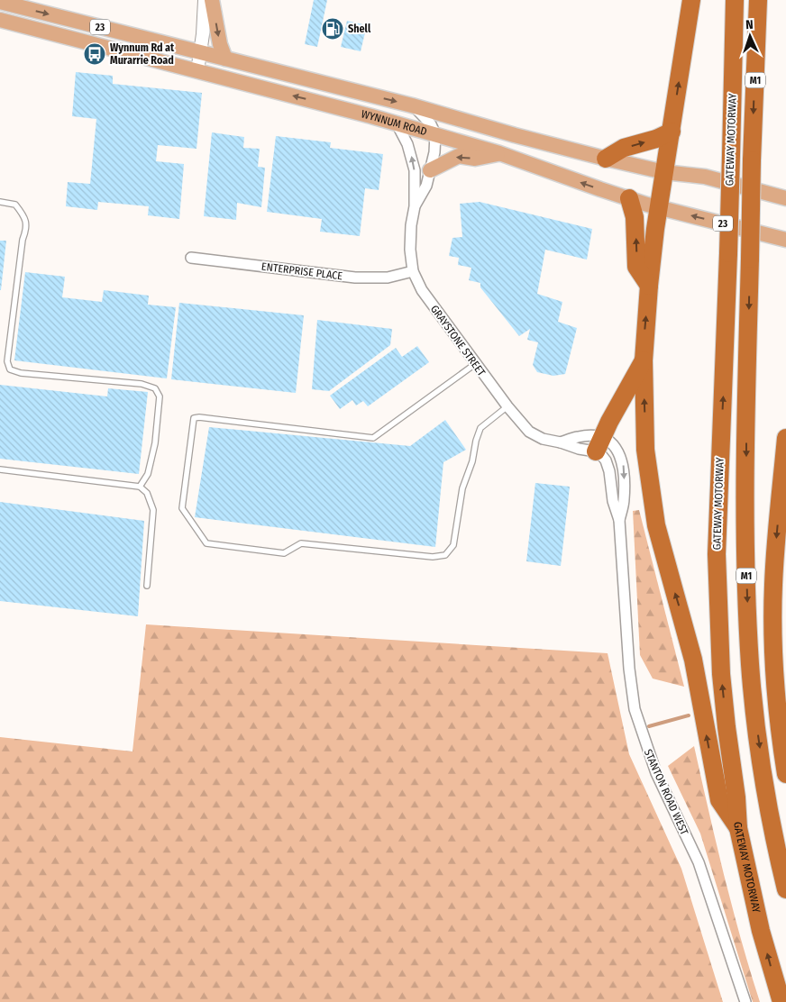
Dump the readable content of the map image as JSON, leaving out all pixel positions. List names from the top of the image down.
{
  "streets": {
    "highway": ["M1", "GATEWAY MOTORWAY"],
    "main road": ["23", "WYNNUM ROAD"],
    "street": ["ENTERPRISE PLACE", "GRAYSTONE STREET", "STANTON ROAD WEST"]
  },
  "crossings": [
    ["WYNNUM ROAD", "GRAYSTONE STREET"],
    ["ENTERPRISE PLACE", "GRAYSTONE STREET"],
    ["GRAYSTONE STREET", "STANTON ROAD WEST"]
  ],
  "places": {
    "fuel station": ["Shell"],
    "bus stop": ["Wynnum Rd at Murarrie Road"]
  },
  "north": "top"
}
